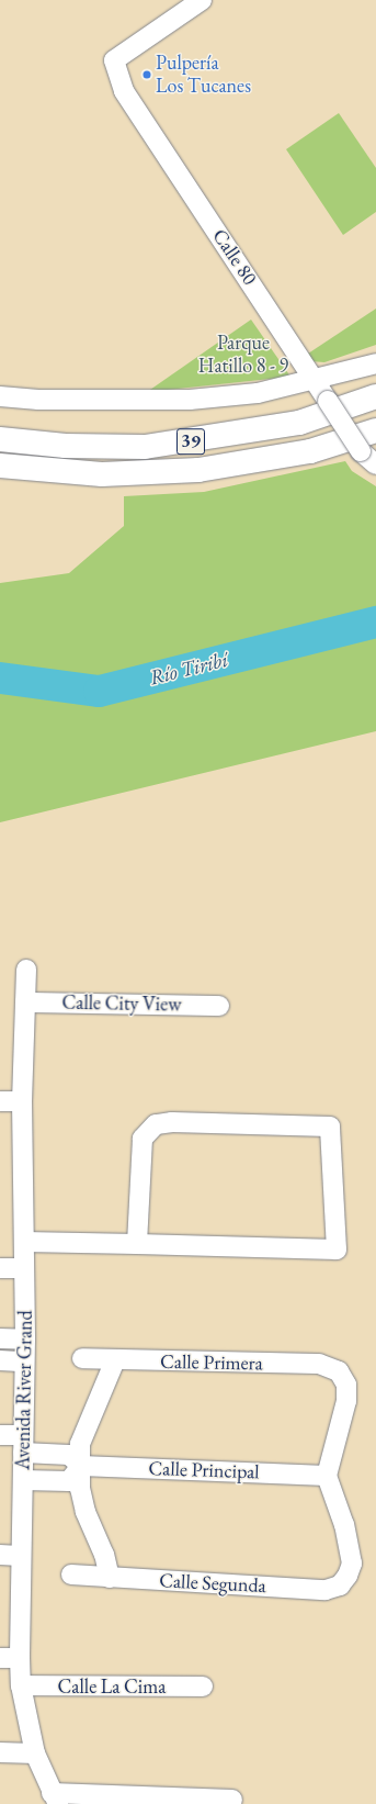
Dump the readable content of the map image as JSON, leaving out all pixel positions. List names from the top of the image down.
{
  "streets": {
    "highway": ["39"],
    "street": [
      "Calle 80",
      "Calle City View",
      "Calle Primera",
      "Avenida River Grand",
      "Calle Principal",
      "Calle Segunda",
      "Calle La Cima"
    ]
  },
  "crossings": [
    ["Calle City View", "Avenida River Grand"],
    ["Calle Primera", "Calle Principal"],
    ["Calle Primera", "Calle Segunda"],
    ["Avenida River Grand", "Calle La Cima"],
    ["Calle Principal", "Calle Segunda"]
  ],
  "water": ["Río Tiribí"],
  "parks": ["Parque Hatillo 8 - 9"],
  "places": ["Pulpería Los Tucanes"]
}
